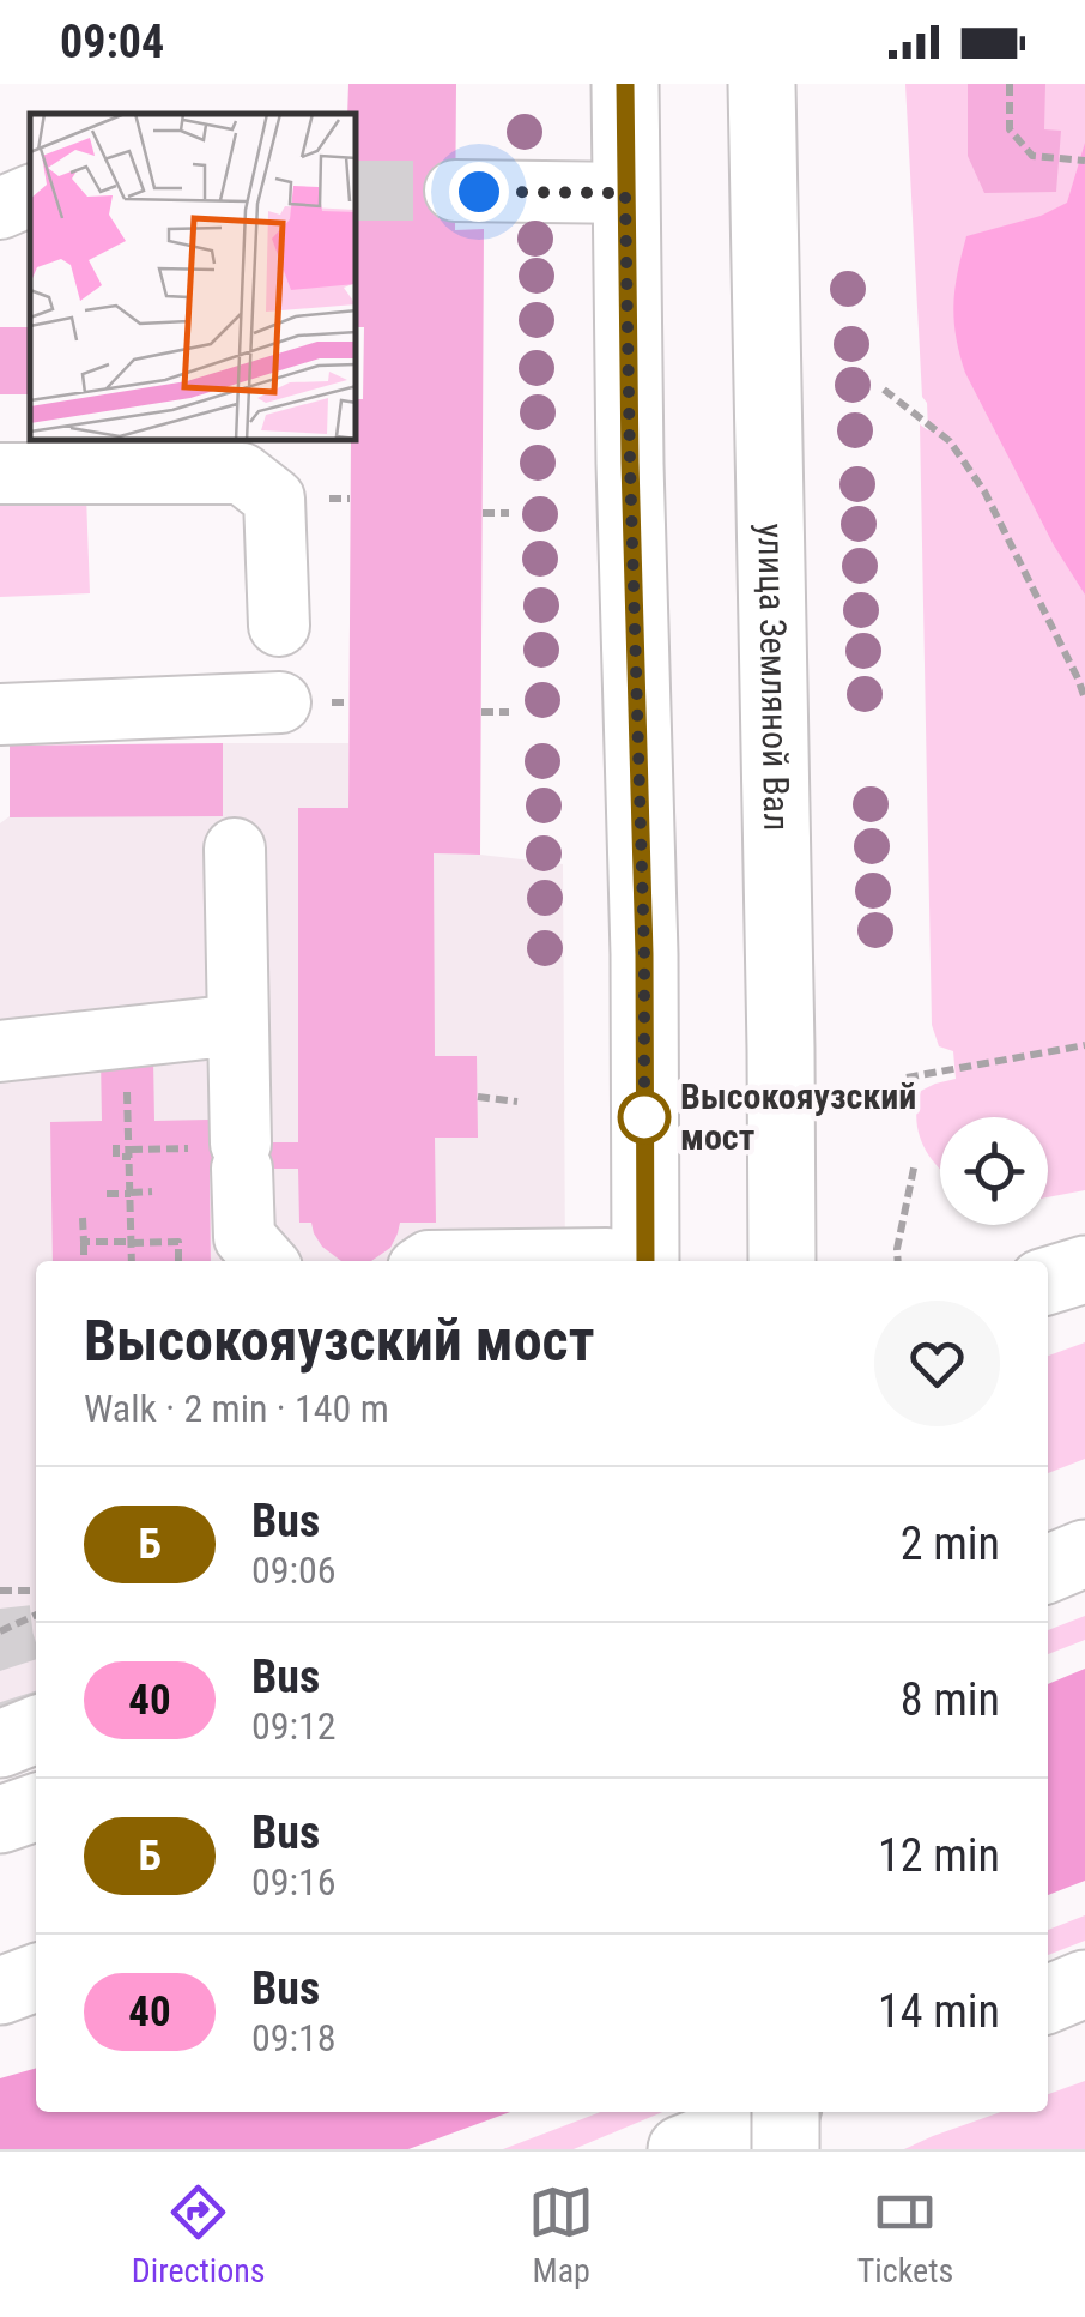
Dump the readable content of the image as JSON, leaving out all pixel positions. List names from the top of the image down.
{
  "streets": {
    "main road": ["улица Земляной Вал"]
  },
  "places": ["Высокояузский мост"],
  "lines": ["bus line Б"],
  "page": {
    "status": "09:04",
    "heading": ["Высокояузский мост", "Walk · 2 min · 140 m"],
    "list": [
      {
        "mark": "Б",
        "name": "Bus",
        "note": "09:06",
        "value": "2 min"
      },
      {
        "mark": "40",
        "name": "Bus",
        "note": "09:12",
        "value": "8 min"
      },
      {
        "mark": "Б",
        "name": "Bus",
        "note": "09:16",
        "value": "12 min"
      },
      {
        "mark": "40",
        "name": "Bus",
        "note": "09:18",
        "value": "14 min"
      }
    ],
    "tabs": ["Directions", "Map", "Tickets"]
  }
}
